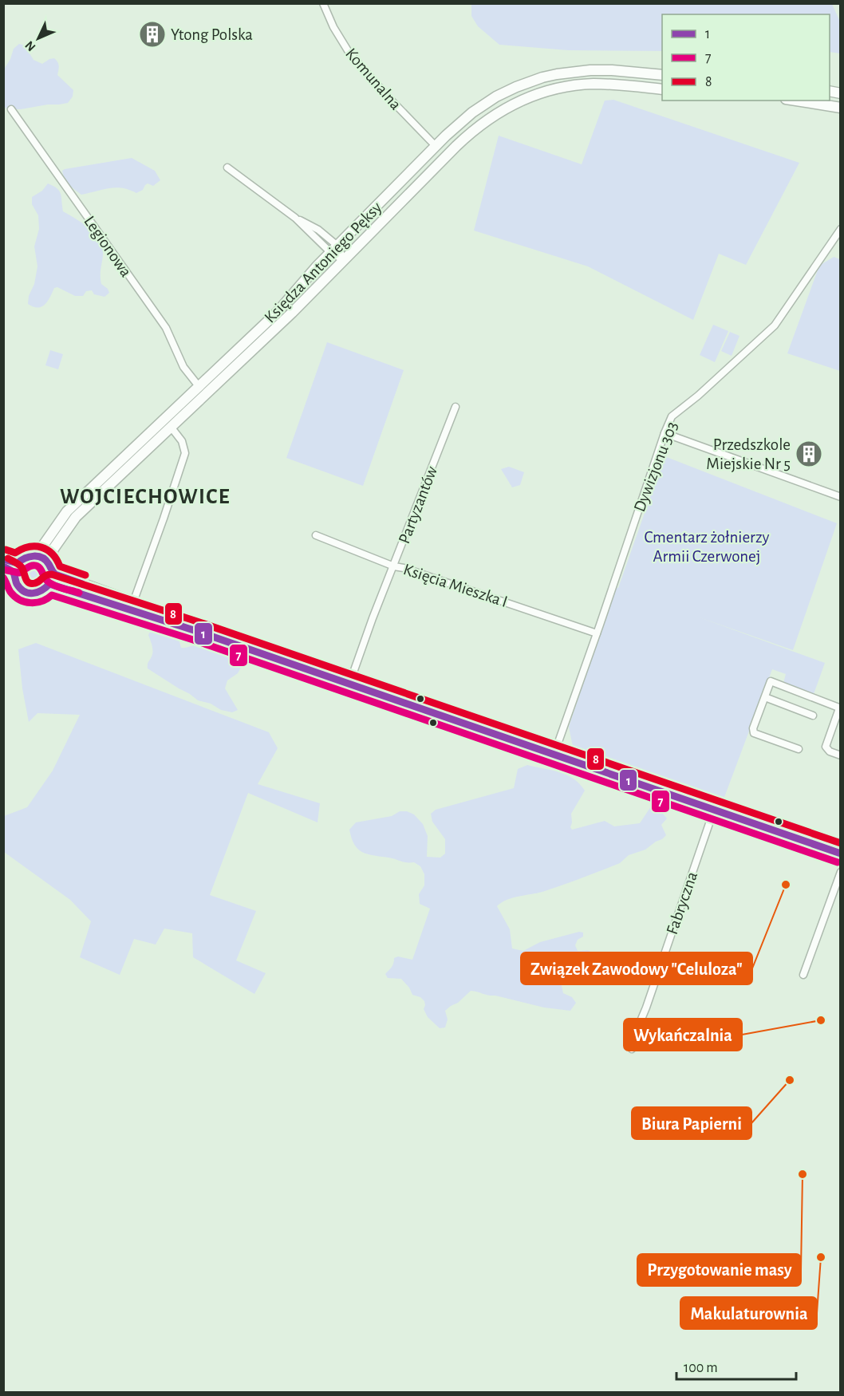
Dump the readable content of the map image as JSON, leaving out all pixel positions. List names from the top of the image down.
{
  "streets": {
    "main road": ["Księdza Antoniego Pęksy"],
    "street": [
      "Komunalna",
      "Legionowa",
      "Dywizjonu 303",
      "Partyzantów",
      "Księcia Mieszka I",
      "Fabryczna"
    ]
  },
  "crossings": [
    ["Komunalna", "Księdza Antoniego Pęksy"],
    ["Legionowa", "Księdza Antoniego Pęksy"],
    ["Dywizjonu 303", "Księcia Mieszka I"],
    ["Partyzantów", "Księcia Mieszka I"]
  ],
  "districts": ["WOJCIECHOWICE"],
  "parks": ["Cmentarz żołnierzy Armii Czerwonej"],
  "places": {
    "building": ["Ytong Polska", "Przedszkole Miejskie Nr 5"],
    "other": [
      "Związek Zawodowy \"Celuloza\"",
      "Wykańczalnia",
      "Biura Papierni",
      "Przygotowanie masy",
      "Makulaturownia"
    ]
  },
  "lines": ["transit line 8", "transit line 1", "transit line 7"],
  "legend": ["1", "7", "8"],
  "scale_bar": "100 m",
  "north": "bottom left"
}
